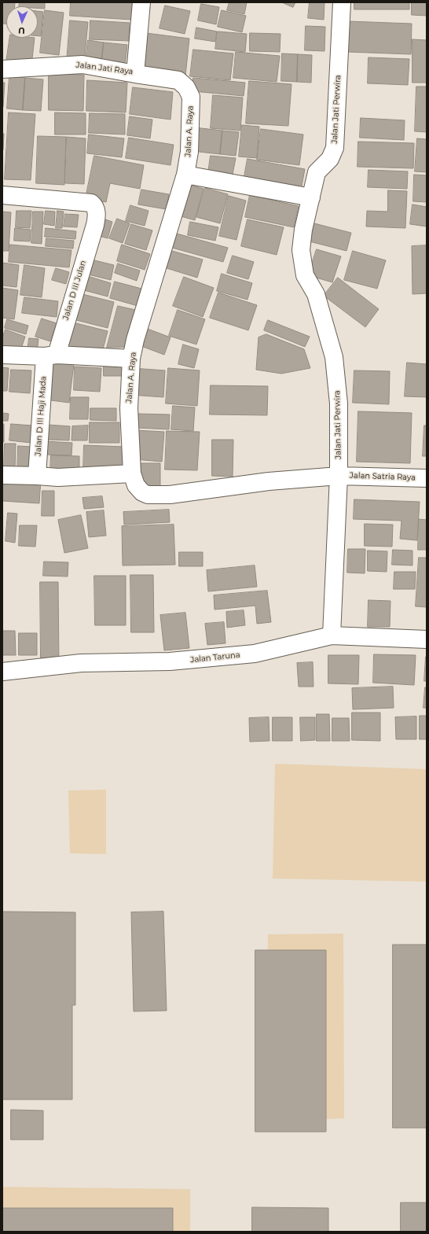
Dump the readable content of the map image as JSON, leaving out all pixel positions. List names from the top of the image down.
{
  "streets": {
    "street": [
      "Jalan Jati Raya",
      "Jalan Jati Perwira",
      "Jalan A. Raya",
      "Jalan D III Julan",
      "Jalan D III Haji Mada",
      "Jalan Satria Raya",
      "Jalan Taruna"
    ]
  },
  "crossings": [
    ["Jalan Jati Raya", "Jalan A. Raya"],
    ["Jalan Jati Perwira", "Jalan A. Raya"],
    ["Jalan Jati Perwira", "Jalan Satria Raya"],
    ["Jalan Jati Perwira", "Jalan Taruna"],
    ["Jalan A. Raya", "Jalan Satria Raya"],
    ["Jalan D III Julan", "Jalan D III Haji Mada"]
  ],
  "north": "bottom"
}
